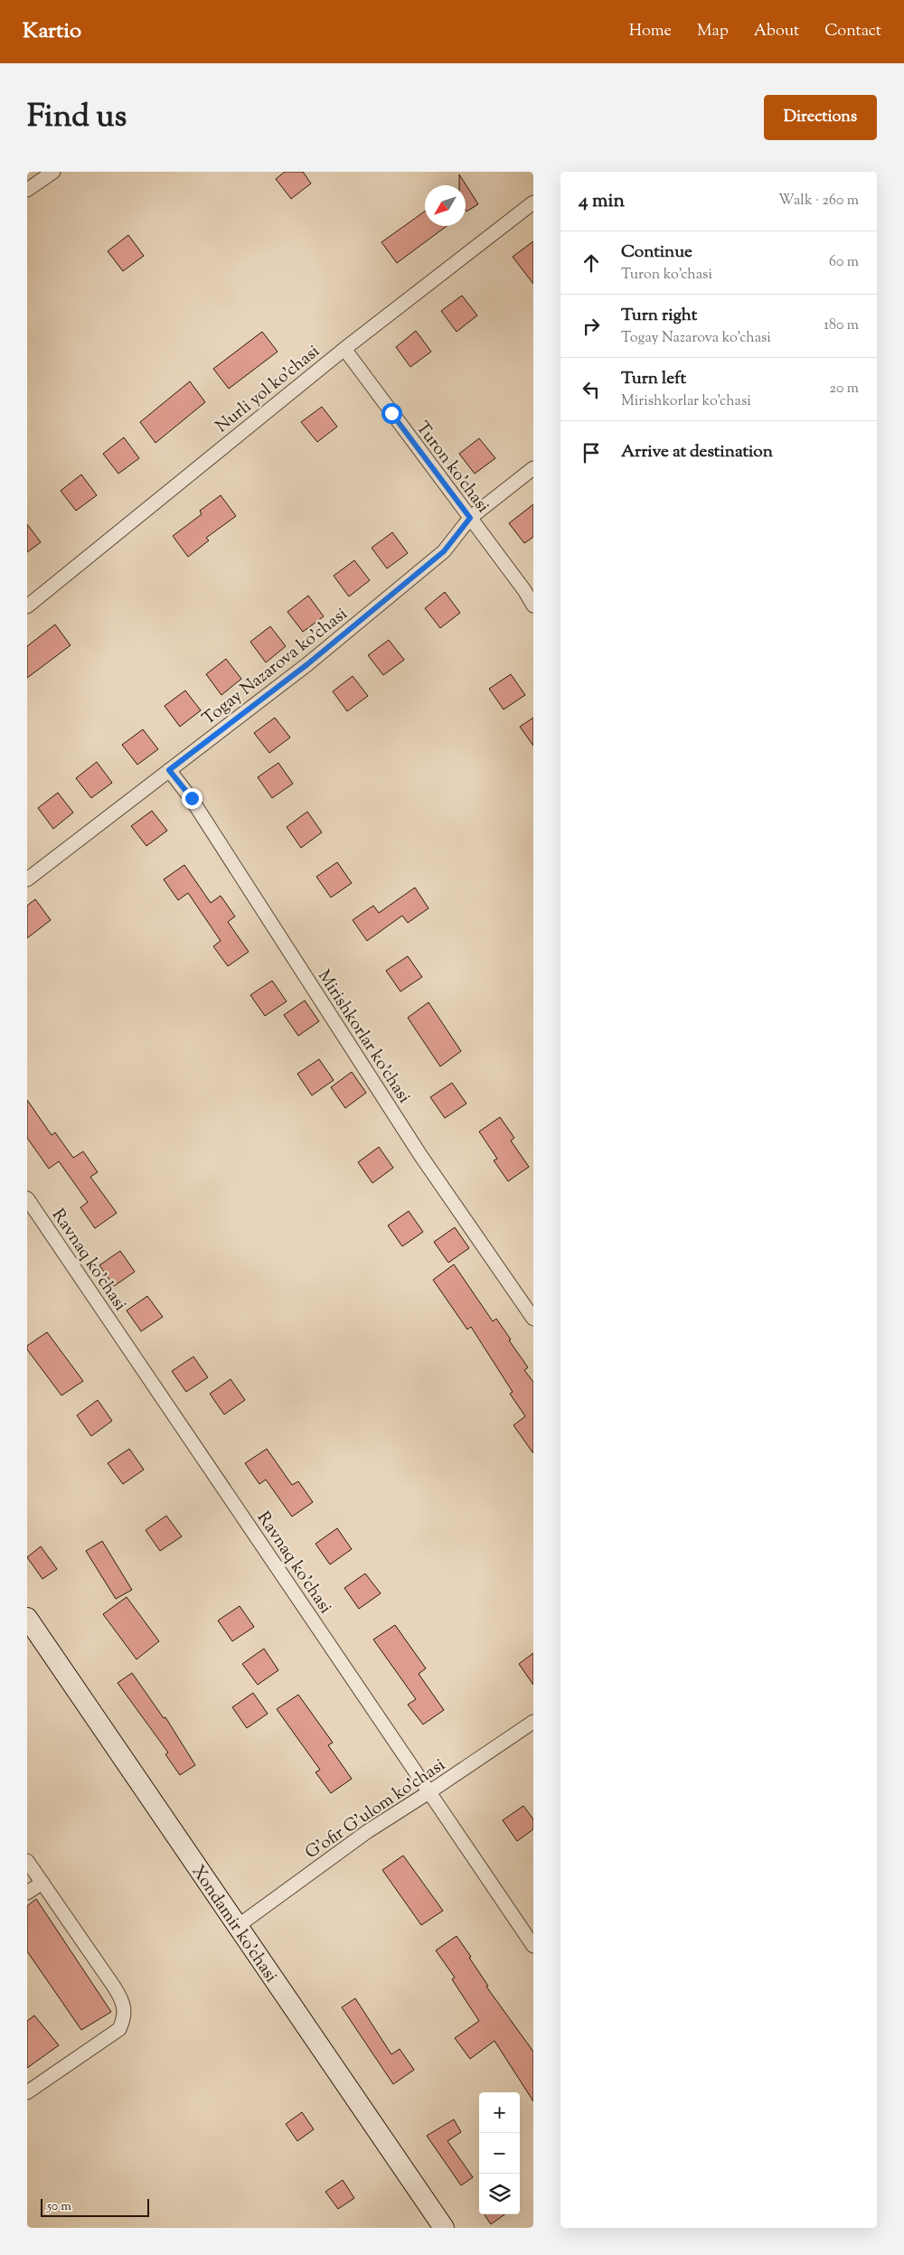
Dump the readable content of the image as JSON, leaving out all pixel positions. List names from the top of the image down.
{
  "streets": {
    "main road": ["Xondamir ko'chasi"],
    "street": [
      "Nurli yol ko'chasi",
      "Turon ko'chasi",
      "Togay Nazarova ko'chasi",
      "Mirishkorlar ko'chasi",
      "Ravnaq ko'chasi",
      "G'ofir G'ulom ko'chasi"
    ]
  },
  "crossings": [
    ["Nurli yol ko'chasi", "Turon ko'chasi"],
    ["Turon ko'chasi", "Togay Nazarova ko'chasi"],
    ["Togay Nazarova ko'chasi", "Mirishkorlar ko'chasi"],
    ["Ravnaq ko'chasi", "G'ofir G'ulom ko'chasi"],
    ["G'ofir G'ulom ko'chasi", "Xondamir ko'chasi"]
  ],
  "scale_bar": "50 m",
  "north": "bottom left",
  "page": {
    "header": "Kartio",
    "nav": [
      "Home",
      "Map",
      "About",
      "Contact"
    ],
    "title": "Find us",
    "buttons": "Directions",
    "heading": ["4 min", "Walk · 260 m"],
    "list": [
      ["Continue", "Turon ko'chasi", "60 m"],
      ["Turn right", "Togay Nazarova ko'chasi", "180 m"],
      ["Turn left", "Mirishkorlar ko'chasi", "20 m"],
      "Arrive at destination"
    ],
    "map_buttons": ["+", "−"],
    "scale": "50 m"
  }
}
